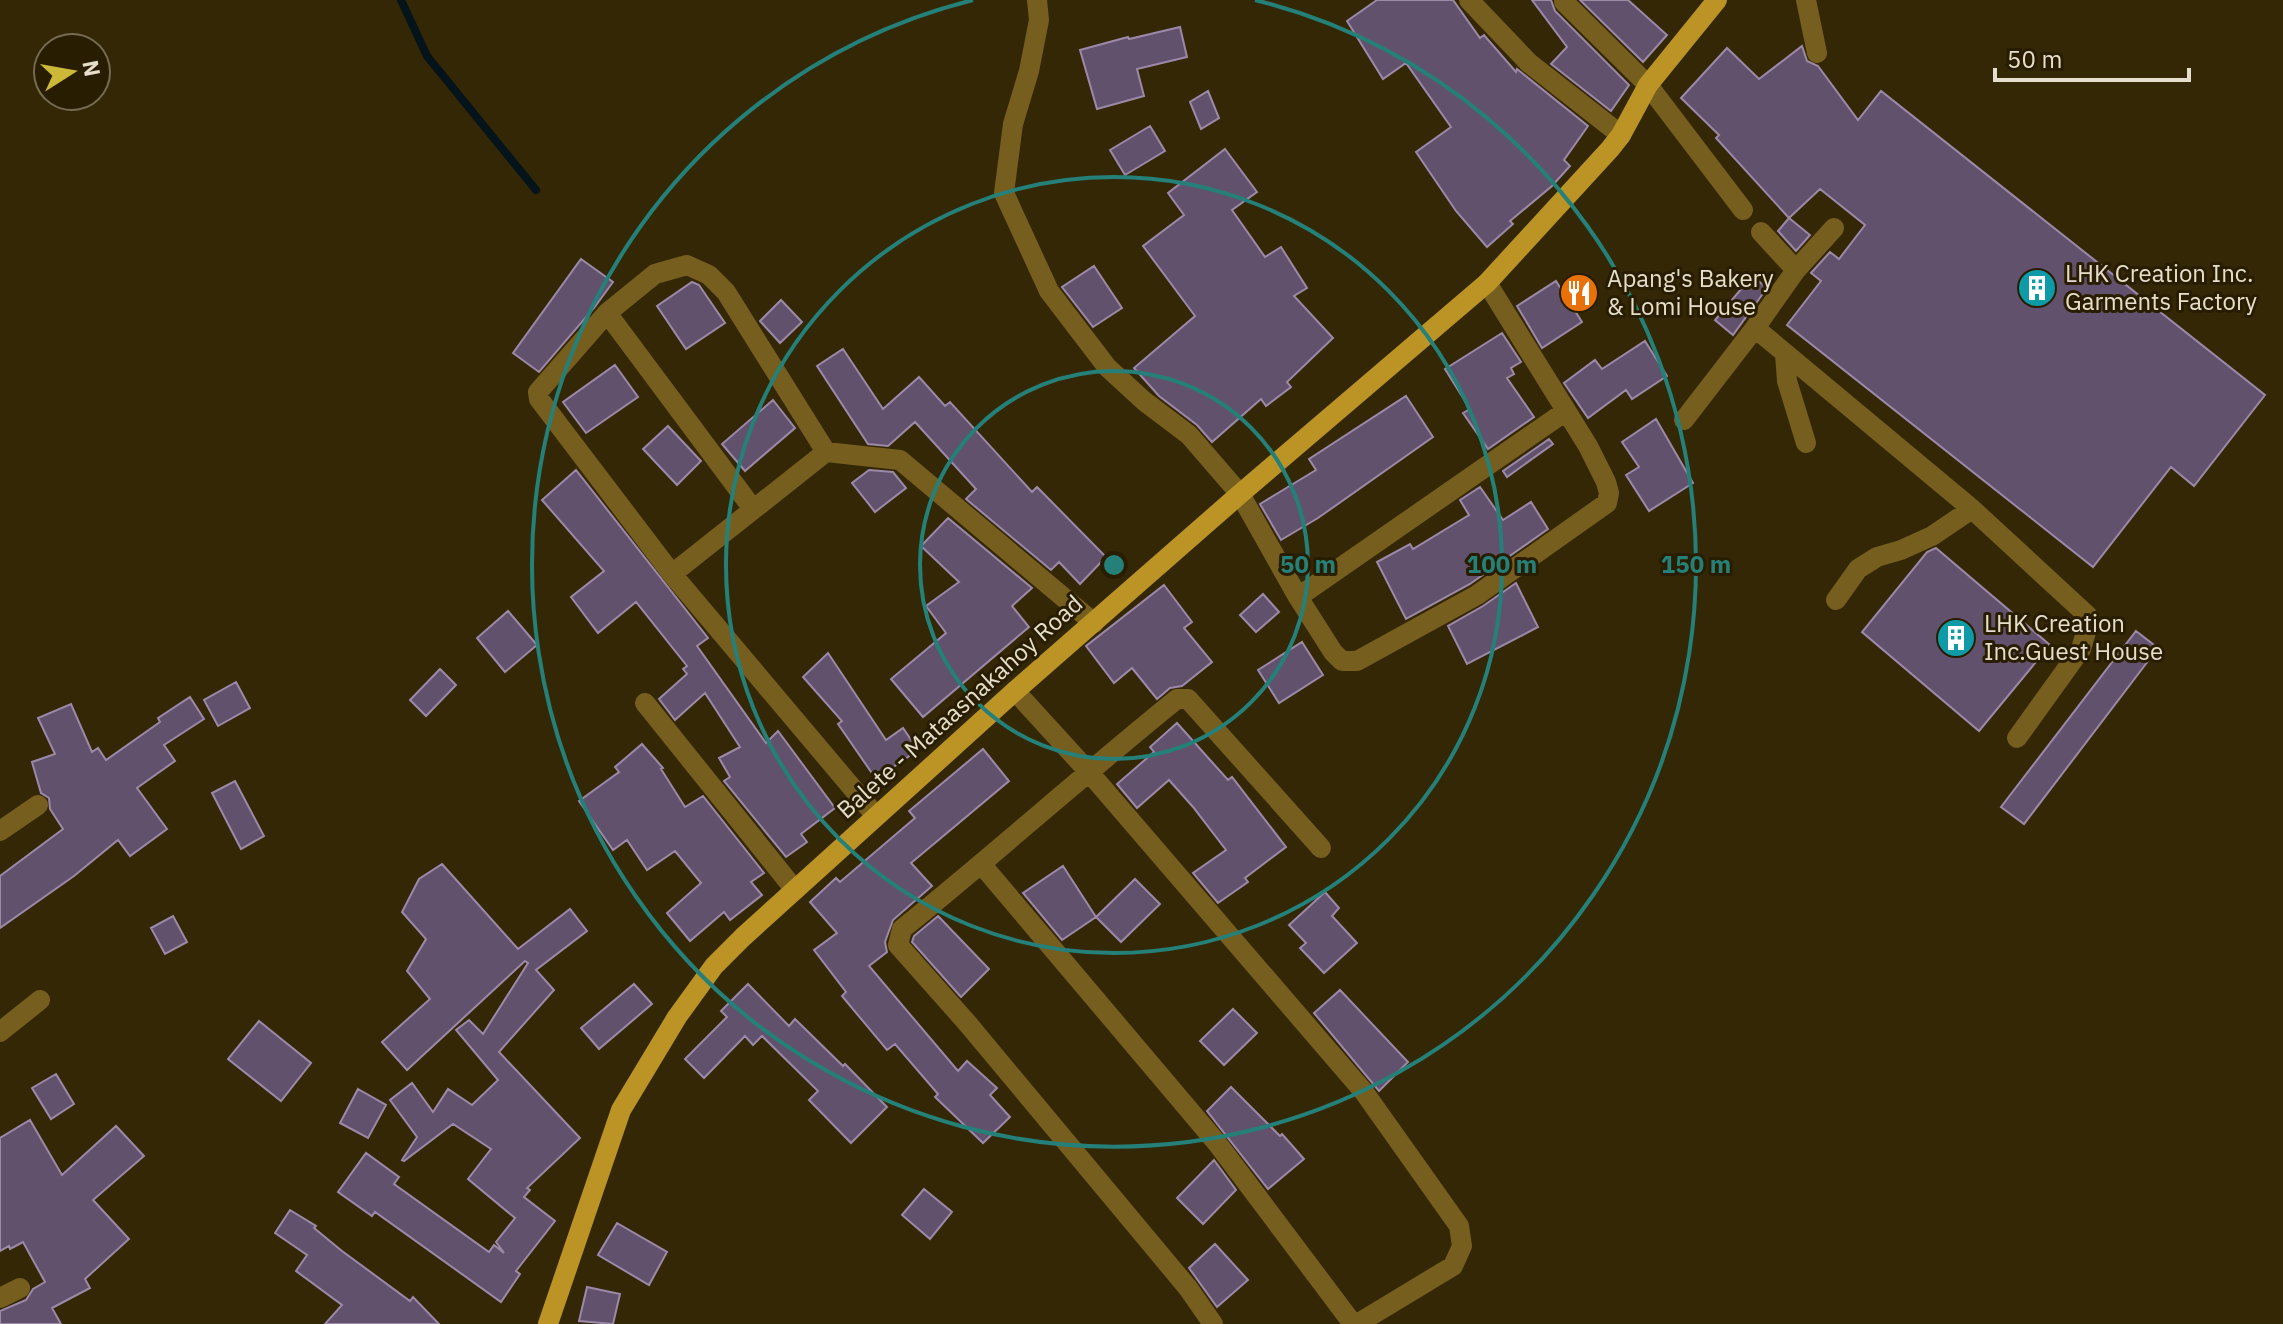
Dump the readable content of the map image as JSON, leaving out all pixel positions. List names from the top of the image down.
{
  "streets": {
    "main road": ["Balete - Mataasnakahoy Road"]
  },
  "places": {
    "building": ["LHK Creation Inc. Garments Factory", "LHK Creation Inc.Guest House"],
    "restaurant": ["Apang's Bakery & Lomi House"]
  },
  "scale_bar": "50 m",
  "north": "right",
  "rings": ["50 m", "100 m", "150 m"]
}
